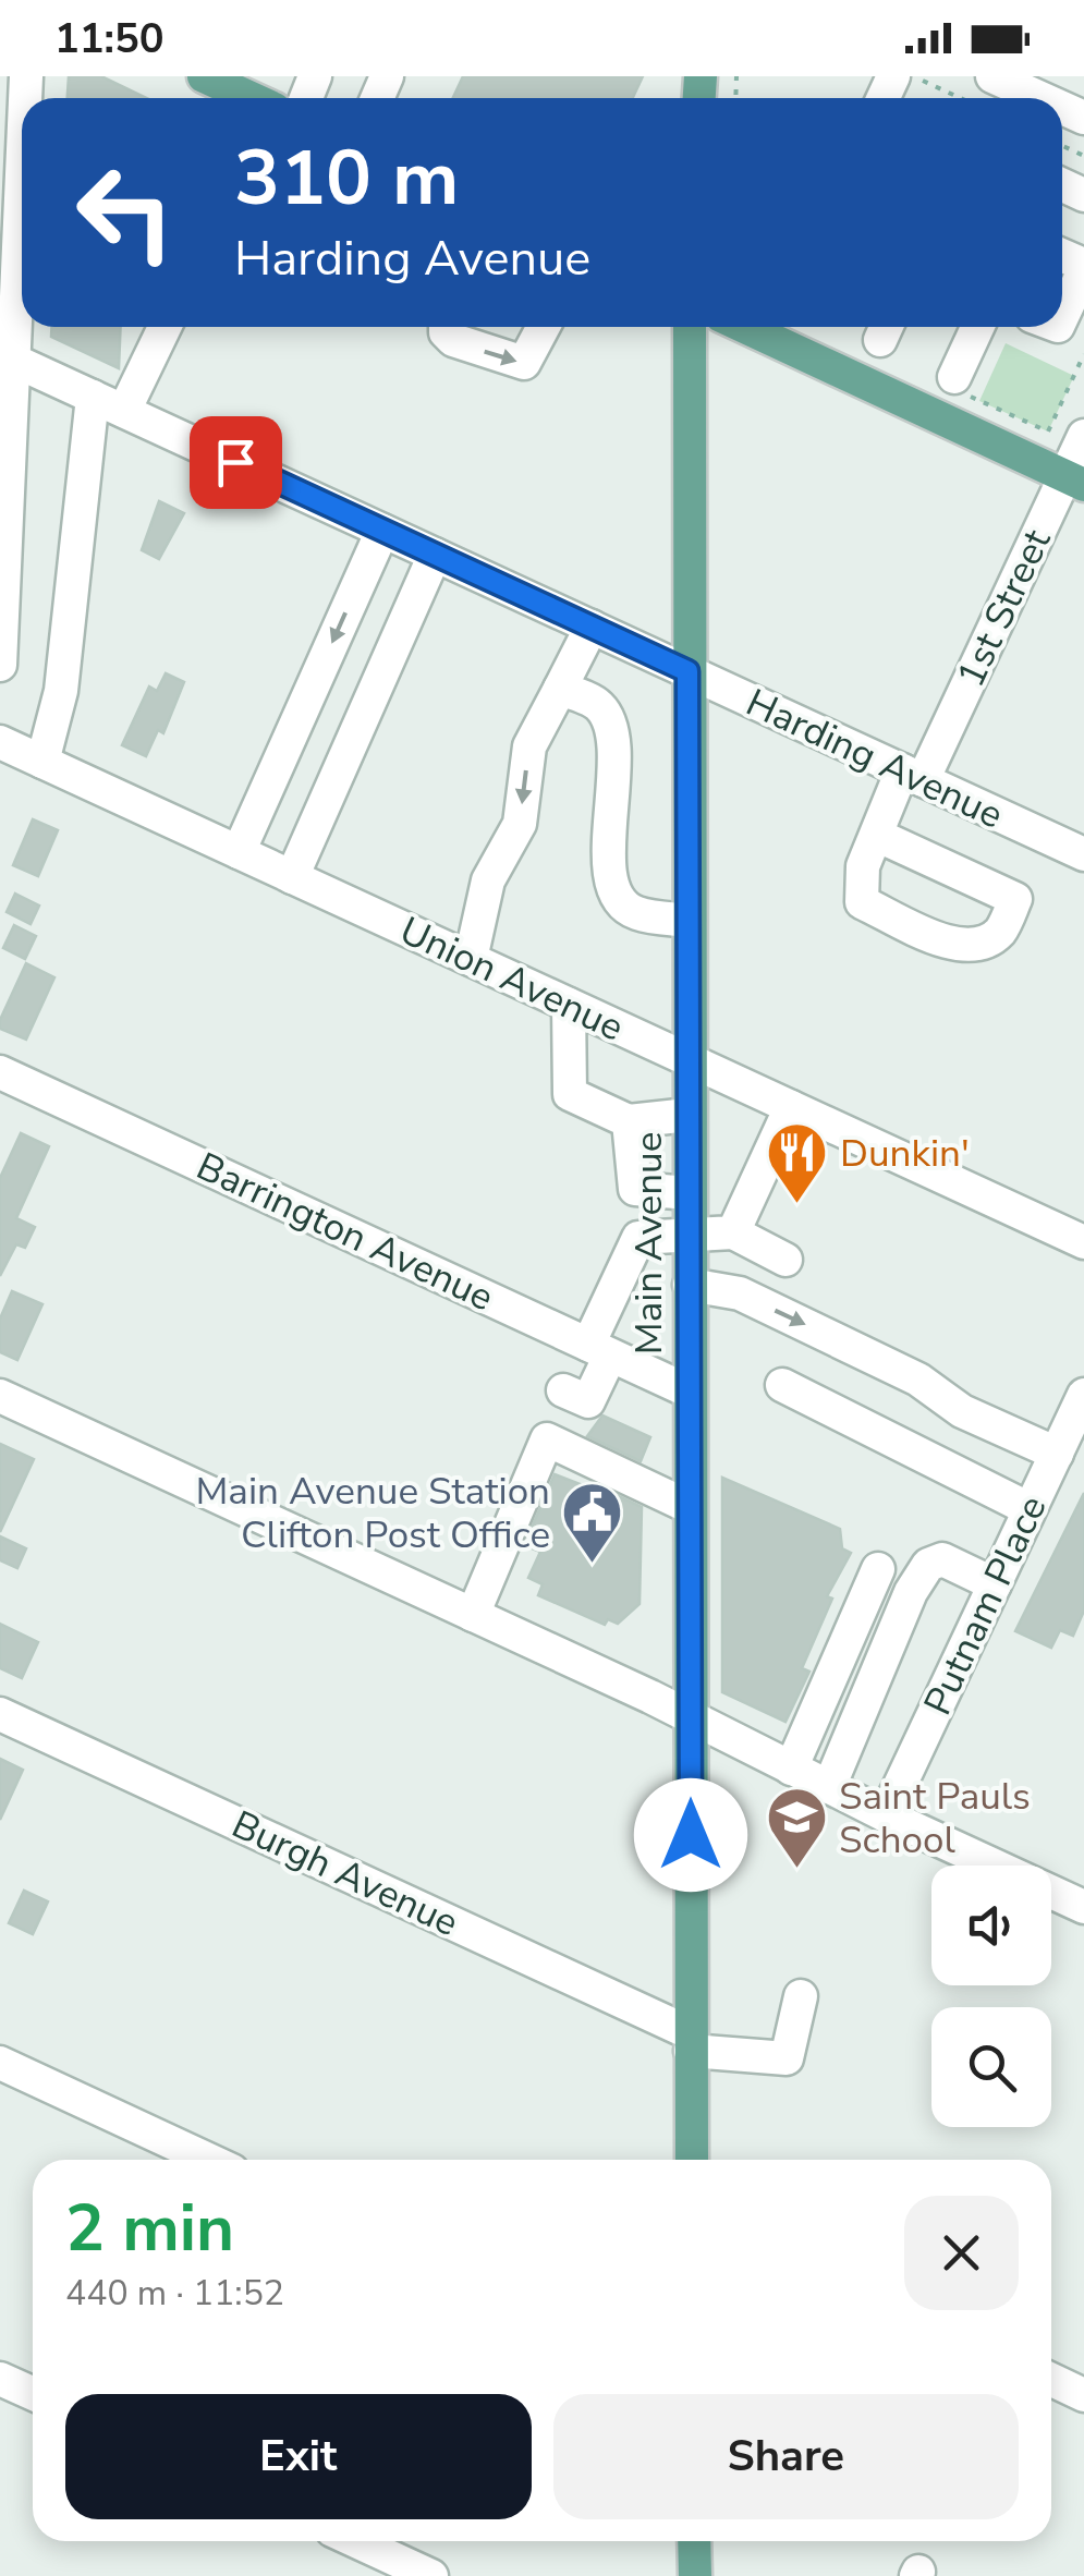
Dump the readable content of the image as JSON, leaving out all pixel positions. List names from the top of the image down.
{
  "streets": {
    "main road": ["Main Avenue"],
    "street": [
      "1st Street",
      "Harding Avenue",
      "Union Avenue",
      "Barrington Avenue",
      "Putnam Place",
      "Burgh Avenue"
    ]
  },
  "crossings": [
    ["1st Street", "Harding Avenue"],
    ["Harding Avenue", "Main Avenue"],
    ["Union Avenue", "Main Avenue"],
    ["Barrington Avenue", "Main Avenue"],
    ["Main Avenue", "Burgh Avenue"]
  ],
  "places": {
    "restaurant": ["Dunkin'"],
    "public building": ["Main Avenue Station Clifton Post Office"],
    "school or university": ["Saint Pauls School"]
  },
  "page": {
    "status": "11:50",
    "turn": ["310 m", "Harding Avenue"],
    "heading": ["2 min", "440 m · 11:52"],
    "buttons": ["Exit", "Share"]
  }
}
